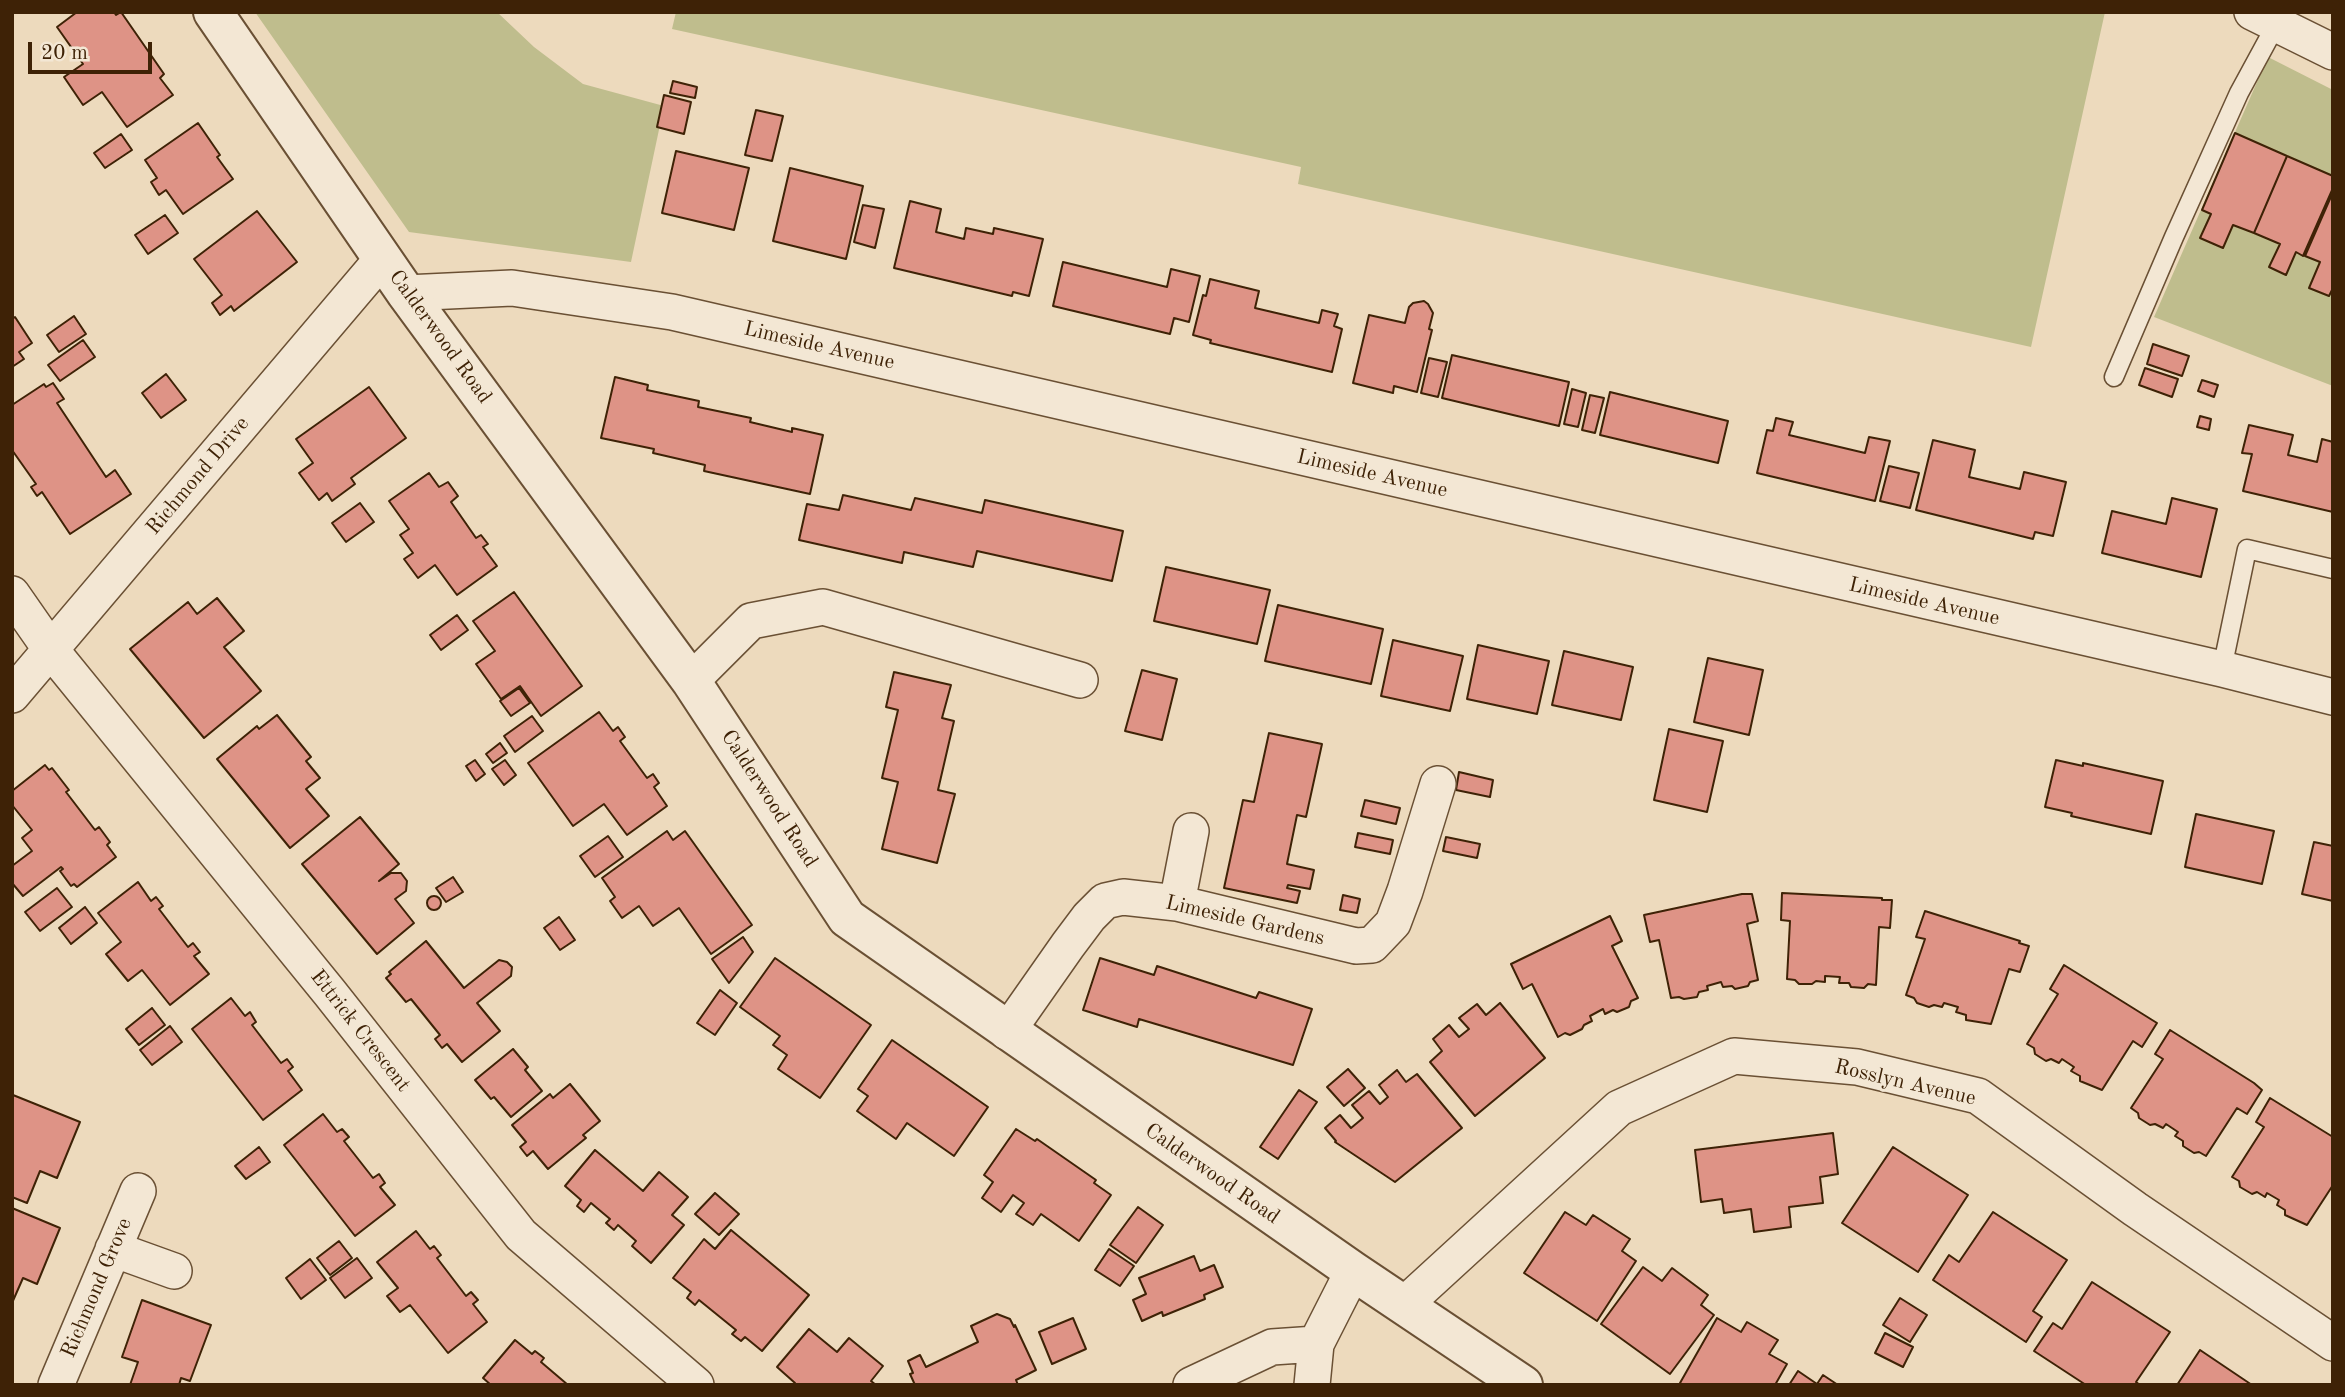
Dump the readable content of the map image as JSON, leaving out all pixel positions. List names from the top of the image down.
{
  "streets": {
    "street": [
      "Calderwood Road",
      "Limeside Avenue",
      "Richmond Drive",
      "Limeside Gardens",
      "Ettrick Crescent",
      "Rosslyn Avenue",
      "Richmond Grove"
    ]
  },
  "crossings": [
    ["Calderwood Road", "Limeside Avenue"],
    ["Calderwood Road", "Richmond Drive"],
    ["Calderwood Road", "Limeside Gardens"],
    ["Calderwood Road", "Rosslyn Avenue"],
    ["Richmond Drive", "Ettrick Crescent"]
  ],
  "scale_bar": "20 m"
}
